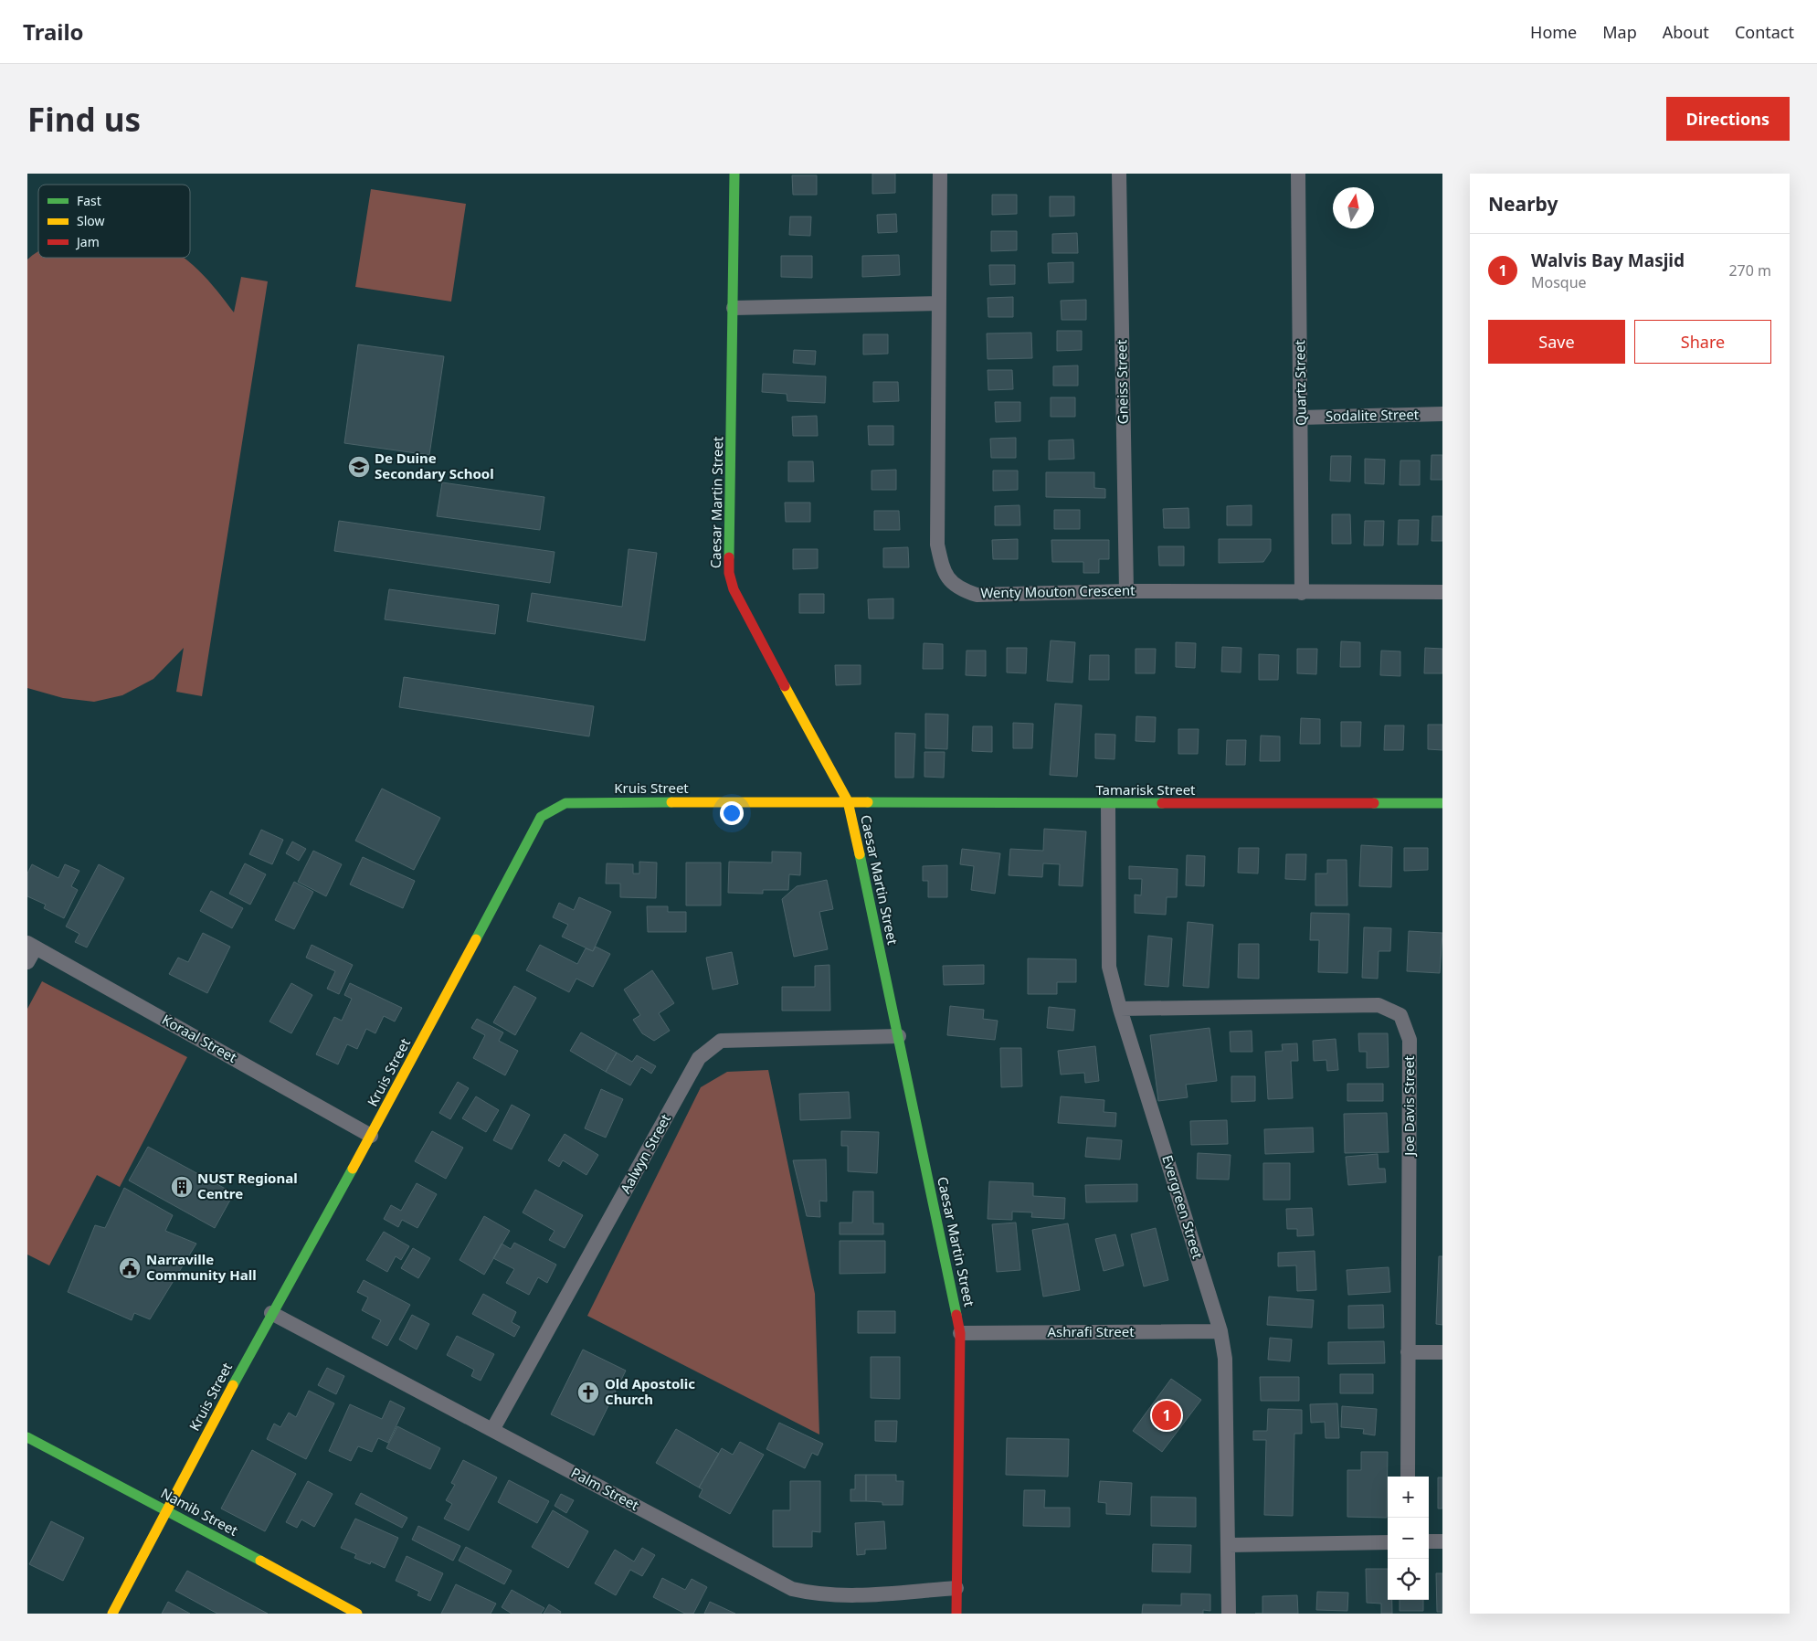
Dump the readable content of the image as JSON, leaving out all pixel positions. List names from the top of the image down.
{
  "streets": {
    "street": [
      "Gneiss Street",
      "Quartz Street",
      "Sodalite Street",
      "Caesar Martin Street",
      "Wenty Mouton Crescent",
      "Kruis Street",
      "Tamarisk Street",
      "Koraal Street",
      "Joe Davis Street",
      "Aalwyn Street",
      "Evergreen Street",
      "Ashrafi Street",
      "Palm Street",
      "Namib Street"
    ]
  },
  "crossings": [
    ["Gneiss Street", "Wenty Mouton Crescent"],
    ["Quartz Street", "Sodalite Street"],
    ["Quartz Street", "Wenty Mouton Crescent"],
    ["Caesar Martin Street", "Kruis Street"],
    ["Caesar Martin Street", "Tamarisk Street"],
    ["Caesar Martin Street", "Aalwyn Street"],
    ["Caesar Martin Street", "Ashrafi Street"],
    ["Caesar Martin Street", "Palm Street"],
    ["Kruis Street", "Tamarisk Street"],
    ["Kruis Street", "Koraal Street"],
    ["Kruis Street", "Palm Street"],
    ["Kruis Street", "Namib Street"],
    ["Tamarisk Street", "Evergreen Street"],
    ["Joe Davis Street", "Evergreen Street"],
    ["Aalwyn Street", "Palm Street"],
    ["Evergreen Street", "Ashrafi Street"]
  ],
  "places": {
    "school or university": ["De Duine Secondary School"],
    "building": ["NUST Regional Centre"],
    "public building": ["Narraville Community Hall"],
    "church": ["Old Apostolic Church"]
  },
  "legend": ["Fast", "Slow", "Jam"],
  "north": "top",
  "page": {
    "header": "Trailo",
    "nav": [
      "Home",
      "Map",
      "About",
      "Contact"
    ],
    "buttons": [
      "Directions",
      ["Save", "Share"]
    ],
    "title": "Find us",
    "heading": "Nearby",
    "list": [
      {
        "mark": "1",
        "name": "Walvis Bay Masjid",
        "note": "Mosque",
        "value": "270 m"
      }
    ],
    "pins": "1",
    "map_buttons": ["+", "−"]
  }
}
